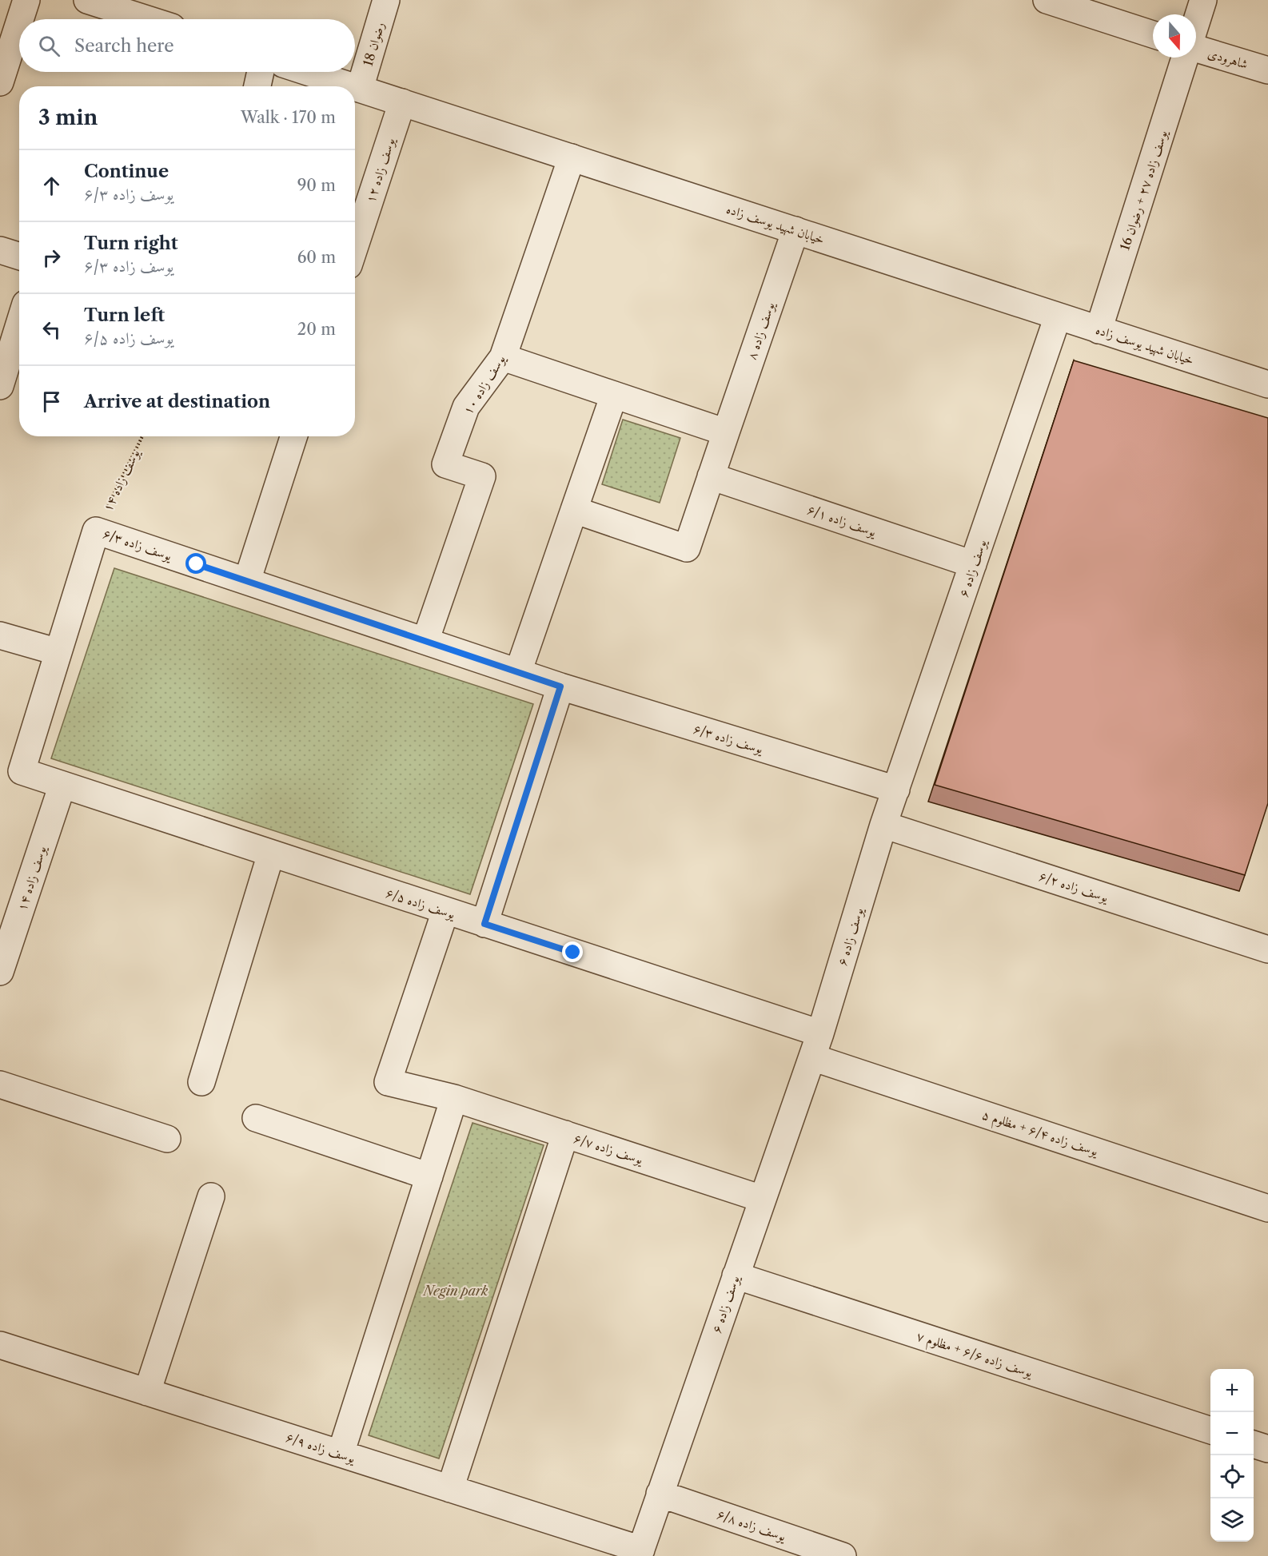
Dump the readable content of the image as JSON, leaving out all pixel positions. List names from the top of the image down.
{
  "streets": {
    "street": [
      "رضوان 18",
      "شاهرودی",
      "یوسف زاده ۱۲",
      "یوسف زاده ۲۷ + رضوان 16",
      "خیابان شهید یوسف زاده",
      "یوسف زاده ۸",
      "یوسف زاده ۱۰",
      "یوسف زاده ۱۴",
      "یوسف زاده ۶/۱",
      "یوسف زاده ۶/۳",
      "یوسف زاده ۶",
      "یوسف زاده ۶/۲",
      "یوسف زاده ۶/۵",
      "یوسف زاده ۶/۴ + مظلوم ۵",
      "یوسف زاده ۶/۷",
      "یوسف زاده ۶/۶ + مظلوم ۷",
      "یوسف زاده ۶/۹",
      "یوسف زاده ۶/۸"
    ]
  },
  "crossings": [
    ["رضوان 18", "خیابان شهید یوسف زاده"],
    ["یوسف زاده ۱۲", "خیابان شهید یوسف زاده"],
    ["یوسف زاده ۲۷ + رضوان 16", "خیابان شهید یوسف زاده"],
    ["خیابان شهید یوسف زاده", "یوسف زاده ۸"],
    ["خیابان شهید یوسف زاده", "یوسف زاده ۱۰"],
    ["خیابان شهید یوسف زاده", "یوسف زاده ۶"],
    ["یوسف زاده ۸", "یوسف زاده ۶/۱"],
    ["یوسف زاده ۱۰", "یوسف زاده ۶/۳"],
    ["یوسف زاده ۱۴", "یوسف زاده ۶/۳"],
    ["یوسف زاده ۱۴", "یوسف زاده ۶/۵"],
    ["یوسف زاده ۶/۱", "یوسف زاده ۶"],
    ["یوسف زاده ۶/۳", "یوسف زاده ۶"],
    ["یوسف زاده ۶", "یوسف زاده ۶/۲"],
    ["یوسف زاده ۶", "یوسف زاده ۶/۵"],
    ["یوسف زاده ۶", "یوسف زاده ۶/۴ + مظلوم ۵"],
    ["یوسف زاده ۶", "یوسف زاده ۶/۷"],
    ["یوسف زاده ۶", "یوسف زاده ۶/۶ + مظلوم ۷"],
    ["یوسف زاده ۶", "یوسف زاده ۶/۹"],
    ["یوسف زاده ۶", "یوسف زاده ۶/۸"],
    ["یوسف زاده ۶/۵", "یوسف زاده ۶/۴ + مظلوم ۵"],
    ["یوسف زاده ۶/۵", "یوسف زاده ۶/۷"]
  ],
  "parks": ["Negin park"],
  "north": "bottom",
  "page": {
    "search": "Search here",
    "heading": ["3 min", "Walk · 170 m"],
    "list": [
      ["Continue", "یوسف زاده ۶/۳", "90 m"],
      ["Turn right", "یوسف زاده ۶/۳", "60 m"],
      ["Turn left", "یوسف زاده ۶/۵", "20 m"],
      "Arrive at destination"
    ],
    "map_buttons": ["+", "−"]
  }
}
